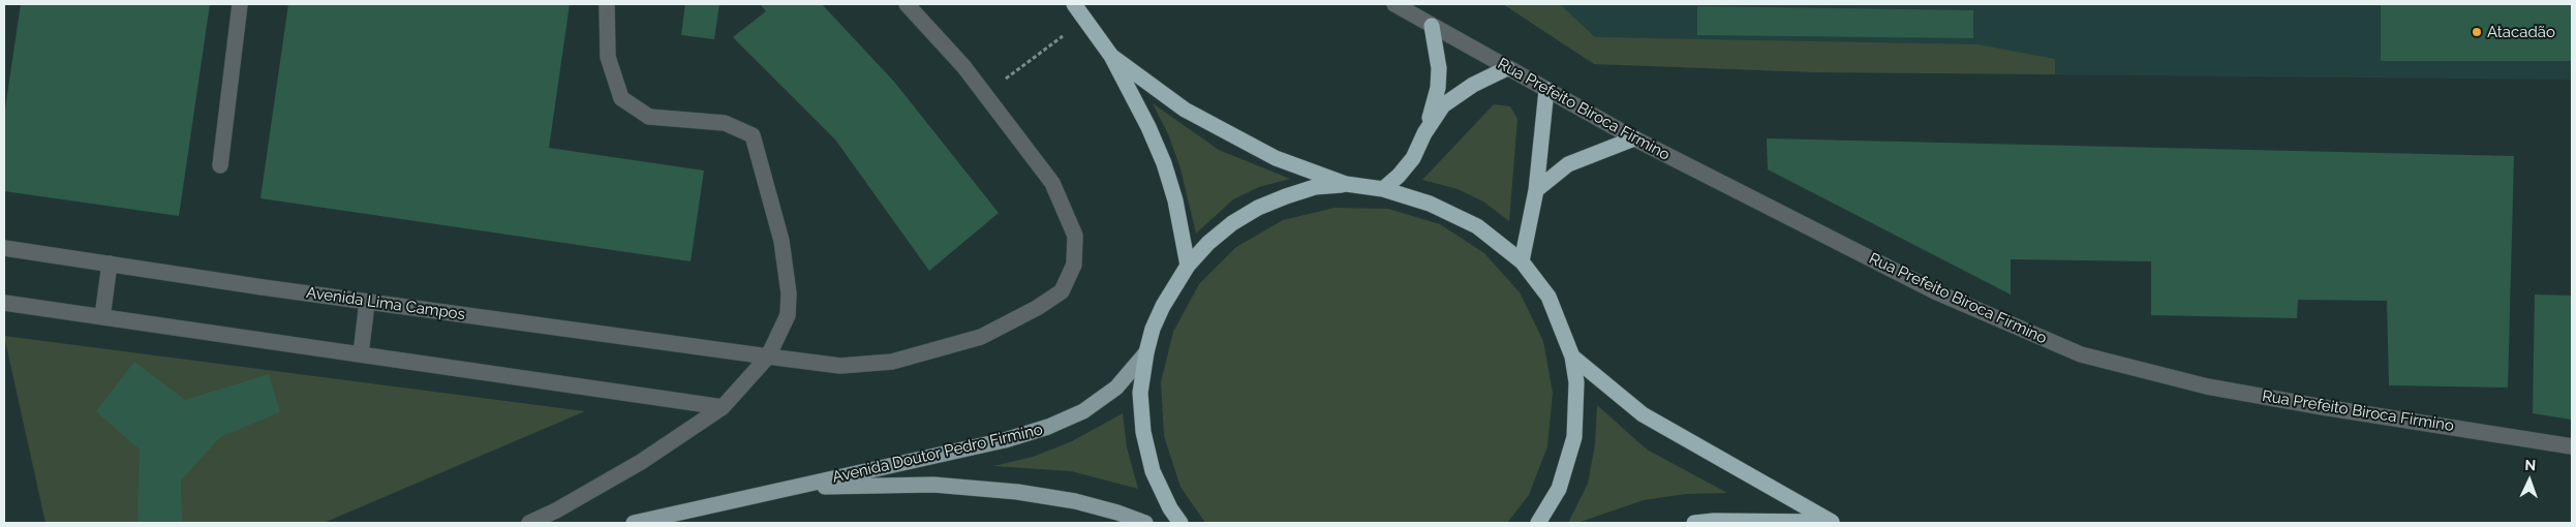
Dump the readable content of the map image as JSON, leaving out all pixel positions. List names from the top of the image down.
{
  "streets": {
    "main road": ["Avenida Doutor Pedro Firmino"],
    "street": ["Rua Prefeito Biroca Firmino", "Avenida Lima Campos"]
  },
  "places": ["Atacadão"],
  "north": "top"
}
